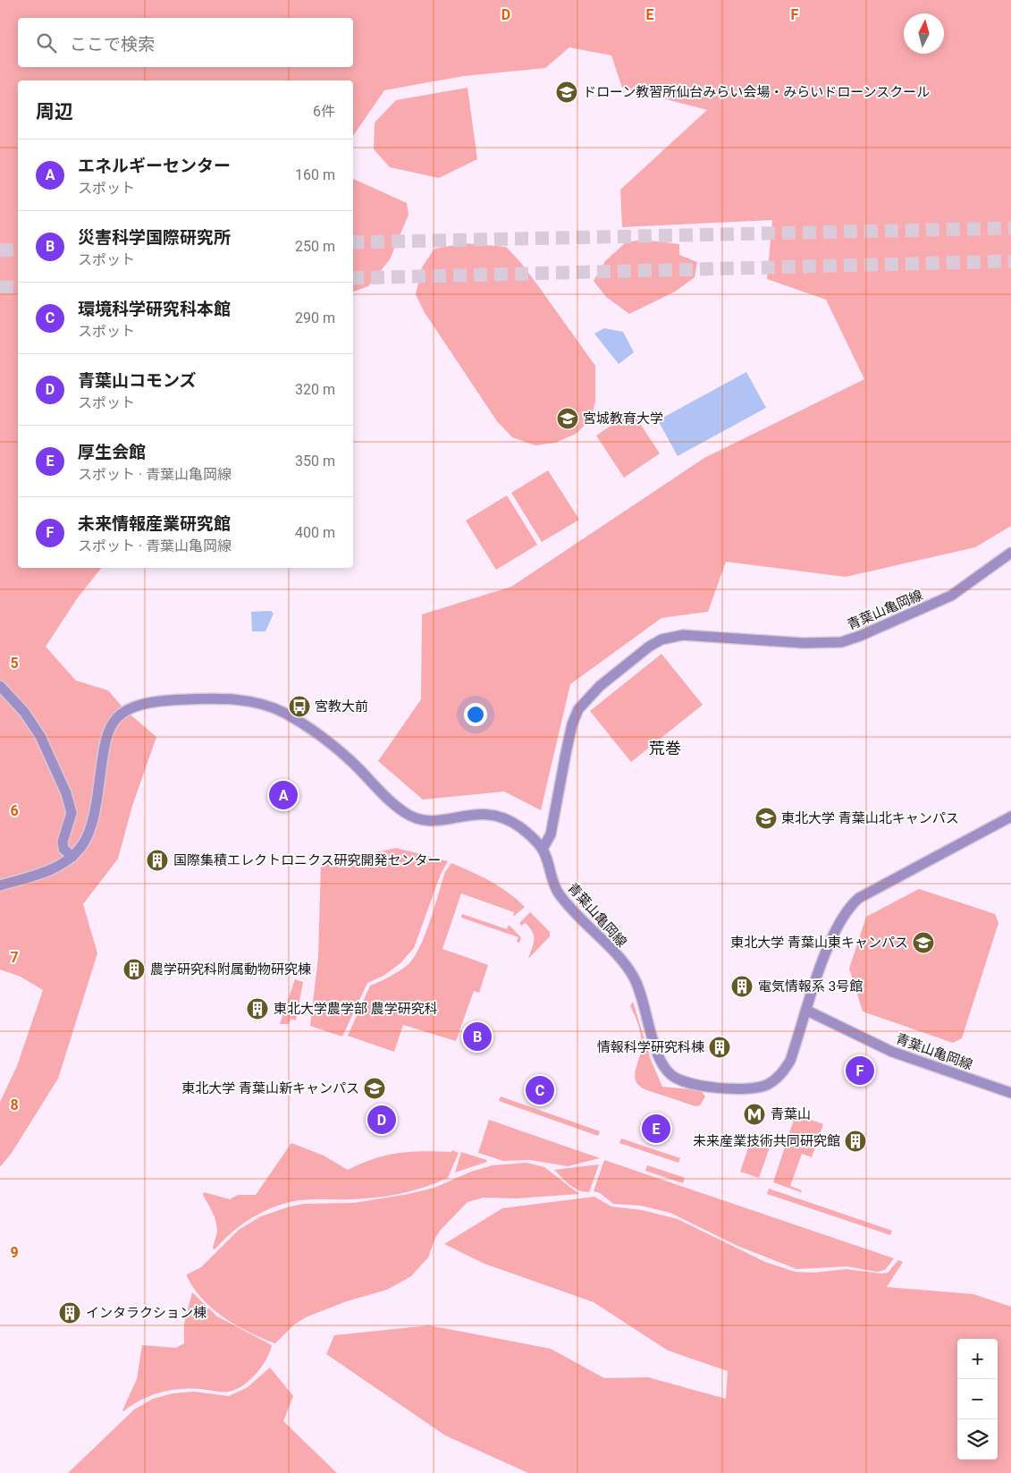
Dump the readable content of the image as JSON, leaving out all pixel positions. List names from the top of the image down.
{
  "streets": {
    "street": ["青葉山亀岡線"]
  },
  "districts": ["荒巻"],
  "places": {
    "school or university": [
      "ドローン教習所仙台みらい会場・みらいドローンスクール",
      "宮城教育大学",
      "東北大学 青葉山北キャンパス",
      "東北大学 青葉山東キャンパス",
      "東北大学 青葉山新キャンパス"
    ],
    "bus stop": ["宮教大前"],
    "building": [
      "国際集積エレクトロニクス研究開発センター",
      "農学研究科附属動物研究棟",
      "電気情報系 3号館",
      "東北大学農学部 農学研究科",
      "情報科学研究科棟",
      "未来産業技術共同研究館",
      "インタラクション棟"
    ],
    "metro station": ["青葉山"]
  },
  "north": "top",
  "page": {
    "search": "ここで検索",
    "heading": ["周辺", "6件"],
    "list": [
      {
        "mark": "A",
        "name": "エネルギーセンター",
        "note": "スポット",
        "value": "160 m"
      },
      {
        "mark": "B",
        "name": "災害科学国際研究所",
        "note": "スポット",
        "value": "250 m"
      },
      {
        "mark": "C",
        "name": "環境科学研究科本館",
        "note": "スポット",
        "value": "290 m"
      },
      {
        "mark": "D",
        "name": "青葉山コモンズ",
        "note": "スポット",
        "value": "320 m"
      },
      {
        "mark": "E",
        "name": "厚生会館",
        "note": "スポット · 青葉山亀岡線",
        "value": "350 m"
      },
      {
        "mark": "F",
        "name": "未来情報産業研究館",
        "note": "スポット · 青葉山亀岡線",
        "value": "400 m"
      }
    ],
    "pins": [
      "A",
      "B",
      "F",
      "C",
      "D",
      "E"
    ],
    "map_buttons": ["+", "−"]
  },
  "grid": {
    "columns": ["D", "E", "F"],
    "rows": [
      "5",
      "6",
      "7",
      "8",
      "9"
    ]
  }
}
